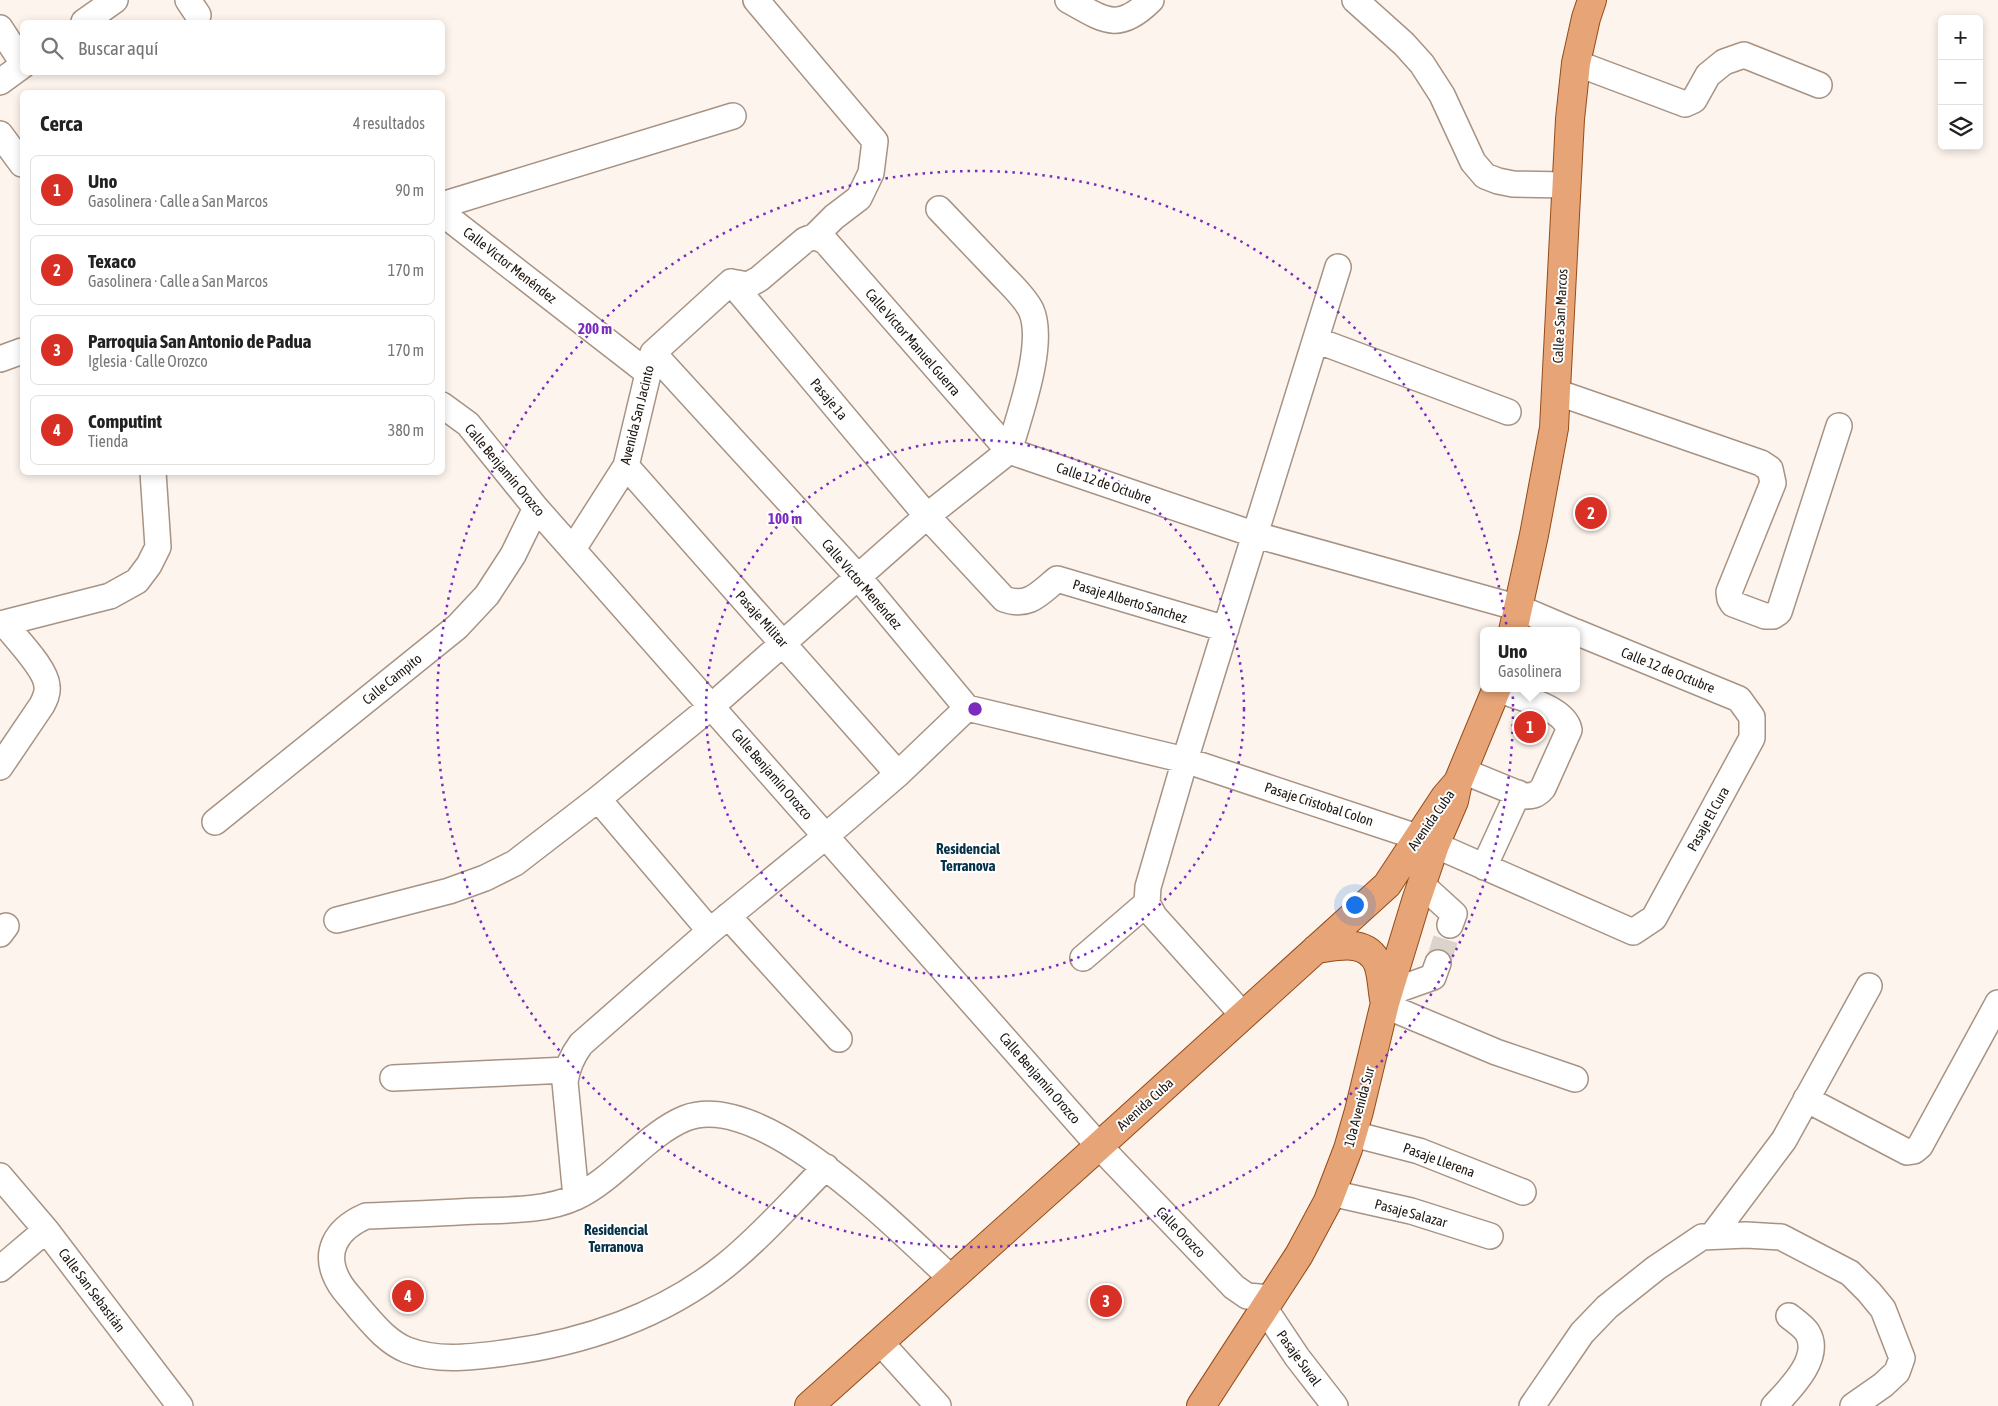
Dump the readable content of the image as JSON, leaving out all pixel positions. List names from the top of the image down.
{
  "streets": {
    "main road": ["Calle a San Marcos", "Avenida Cuba", "10a Avenida Sur"],
    "street": [
      "Calle Victor Menéndez",
      "Calle Victor Manuel Guerra",
      "Pasaje 1a",
      "Avenida San Jacinto",
      "Calle Benjamín Orozco",
      "Calle 12 de Octubre",
      "Pasaje Alberto Sanchez",
      "Pasaje Militar",
      "Calle Campito",
      "Pasaje Cristobal Colon",
      "Pasaje El Cura",
      "Pasaje Llerena",
      "Pasaje Salazar",
      "Calle Orozco",
      "Calle San Sebastián",
      "Pasaje Suval"
    ]
  },
  "crossings": [
    ["Calle Victor Menéndez", "Avenida San Jacinto"],
    ["Calle Victor Menéndez", "Pasaje Cristobal Colon"],
    ["Calle a San Marcos", "Calle 12 de Octubre"],
    ["Calle Victor Manuel Guerra", "Calle 12 de Octubre"],
    ["Pasaje 1a", "Avenida San Jacinto"],
    ["Pasaje 1a", "Pasaje Alberto Sanchez"],
    ["Avenida San Jacinto", "Calle Benjamín Orozco"],
    ["Avenida San Jacinto", "Pasaje Militar"],
    ["Calle Benjamín Orozco", "Calle Campito"],
    ["Calle Benjamín Orozco", "Avenida Cuba"],
    ["Calle Benjamín Orozco", "Calle Orozco"],
    ["Calle 12 de Octubre", "Pasaje El Cura"],
    ["Pasaje Cristobal Colon", "Pasaje El Cura"],
    ["Pasaje Cristobal Colon", "Avenida Cuba"],
    ["Pasaje Cristobal Colon", "10a Avenida Sur"],
    ["Avenida Cuba", "10a Avenida Sur"],
    ["Avenida Cuba", "Calle Orozco"],
    ["10a Avenida Sur", "Pasaje Llerena"],
    ["10a Avenida Sur", "Pasaje Salazar"],
    ["10a Avenida Sur", "Calle Orozco"],
    ["10a Avenida Sur", "Pasaje Suval"],
    ["Calle Orozco", "Pasaje Suval"]
  ],
  "districts": ["Residencial Terranova", "Residencial Terranova"],
  "page": {
    "map_buttons": ["+", "−"],
    "search": "Buscar aquí",
    "heading": ["Cerca", "4 resultados"],
    "list": [
      {
        "mark": "1",
        "name": "Uno",
        "note": "Gasolinera · Calle a San Marcos",
        "value": "90 m"
      },
      {
        "mark": "2",
        "name": "Texaco",
        "note": "Gasolinera · Calle a San Marcos",
        "value": "170 m"
      },
      {
        "mark": "3",
        "name": "Parroquia San Antonio de Padua",
        "note": "Iglesia · Calle Orozco",
        "value": "170 m"
      },
      {
        "mark": "4",
        "name": "Computint",
        "note": "Tienda",
        "value": "380 m"
      }
    ],
    "pins": [
      "2",
      "1",
      "4",
      "3"
    ],
    "popup": ["Uno", "Gasolinera"]
  },
  "rings": ["200 m", "100 m"]
}
